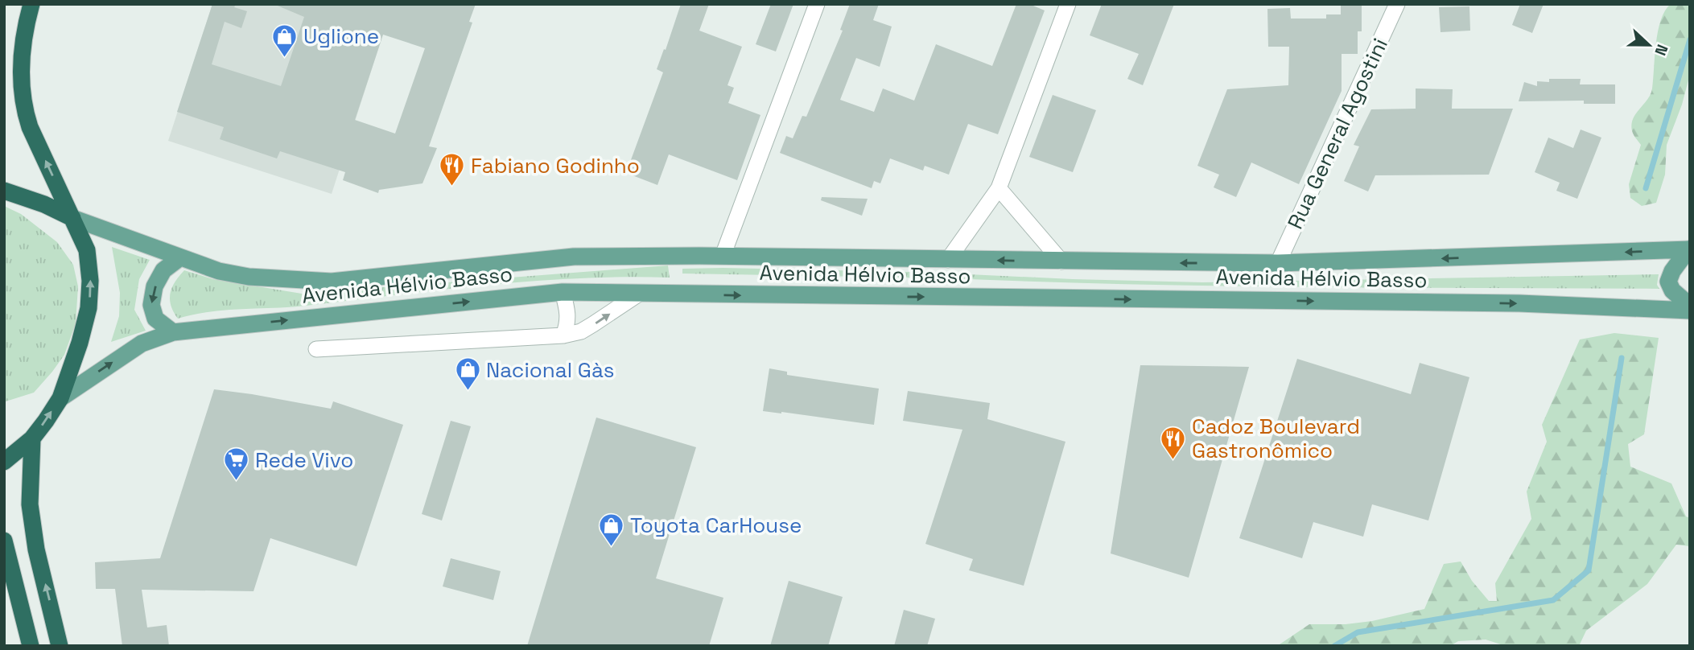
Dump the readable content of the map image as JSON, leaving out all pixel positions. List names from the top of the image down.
{
  "streets": {
    "main road": ["Avenida Hélvio Basso"],
    "street": ["Rua General Agostini"]
  },
  "crossings": [
    ["Rua General Agostini", "Avenida Hélvio Basso"]
  ],
  "places": {
    "shop": ["Uglione", "Nacional Gàs", "Toyota CarHouse"],
    "restaurant": ["Fabiano Godinho", "Cadoz Boulevard Gastronômico"],
    "supermarket": ["Rede Vivo"]
  },
  "north": "right"
}
